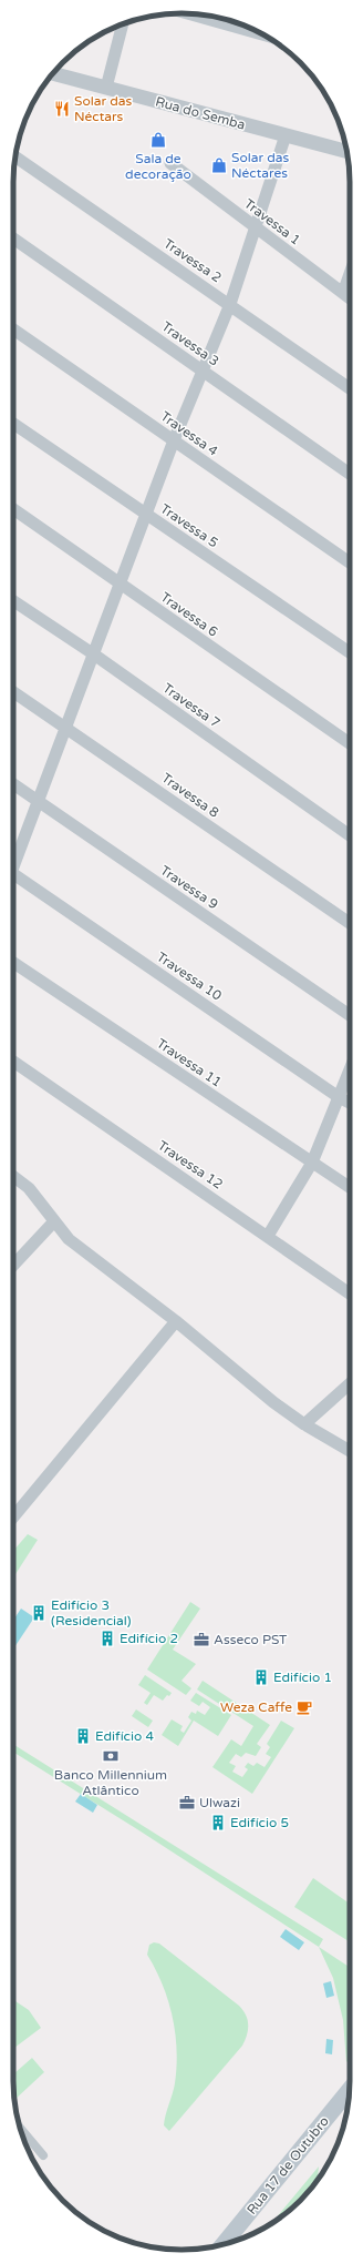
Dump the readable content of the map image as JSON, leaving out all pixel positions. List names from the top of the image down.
{
  "streets": {
    "main road": ["Rua 17 de Outubro"],
    "street": [
      "Rua do Semba",
      "Travessa 1",
      "Travessa 2",
      "Travessa 3",
      "Travessa 4",
      "Travessa 5",
      "Travessa 6",
      "Travessa 7",
      "Travessa 8",
      "Travessa 9",
      "Travessa 10",
      "Travessa 11",
      "Travessa 12"
    ]
  },
  "places": {
    "restaurant": ["Solar das Néctars"],
    "shop": ["Sala de decoração", "Solar das Néctares"],
    "building": [
      "Edifício 3 (Residencial)",
      "Edifício 2",
      "Edifício 1",
      "Edifício 4",
      "Edifício 5"
    ],
    "office": ["Asseco PST", "Ulwazi"],
    "cafe": ["Weza Caffe"],
    "bank": ["Banco Millennium Atlântico"]
  }
}
